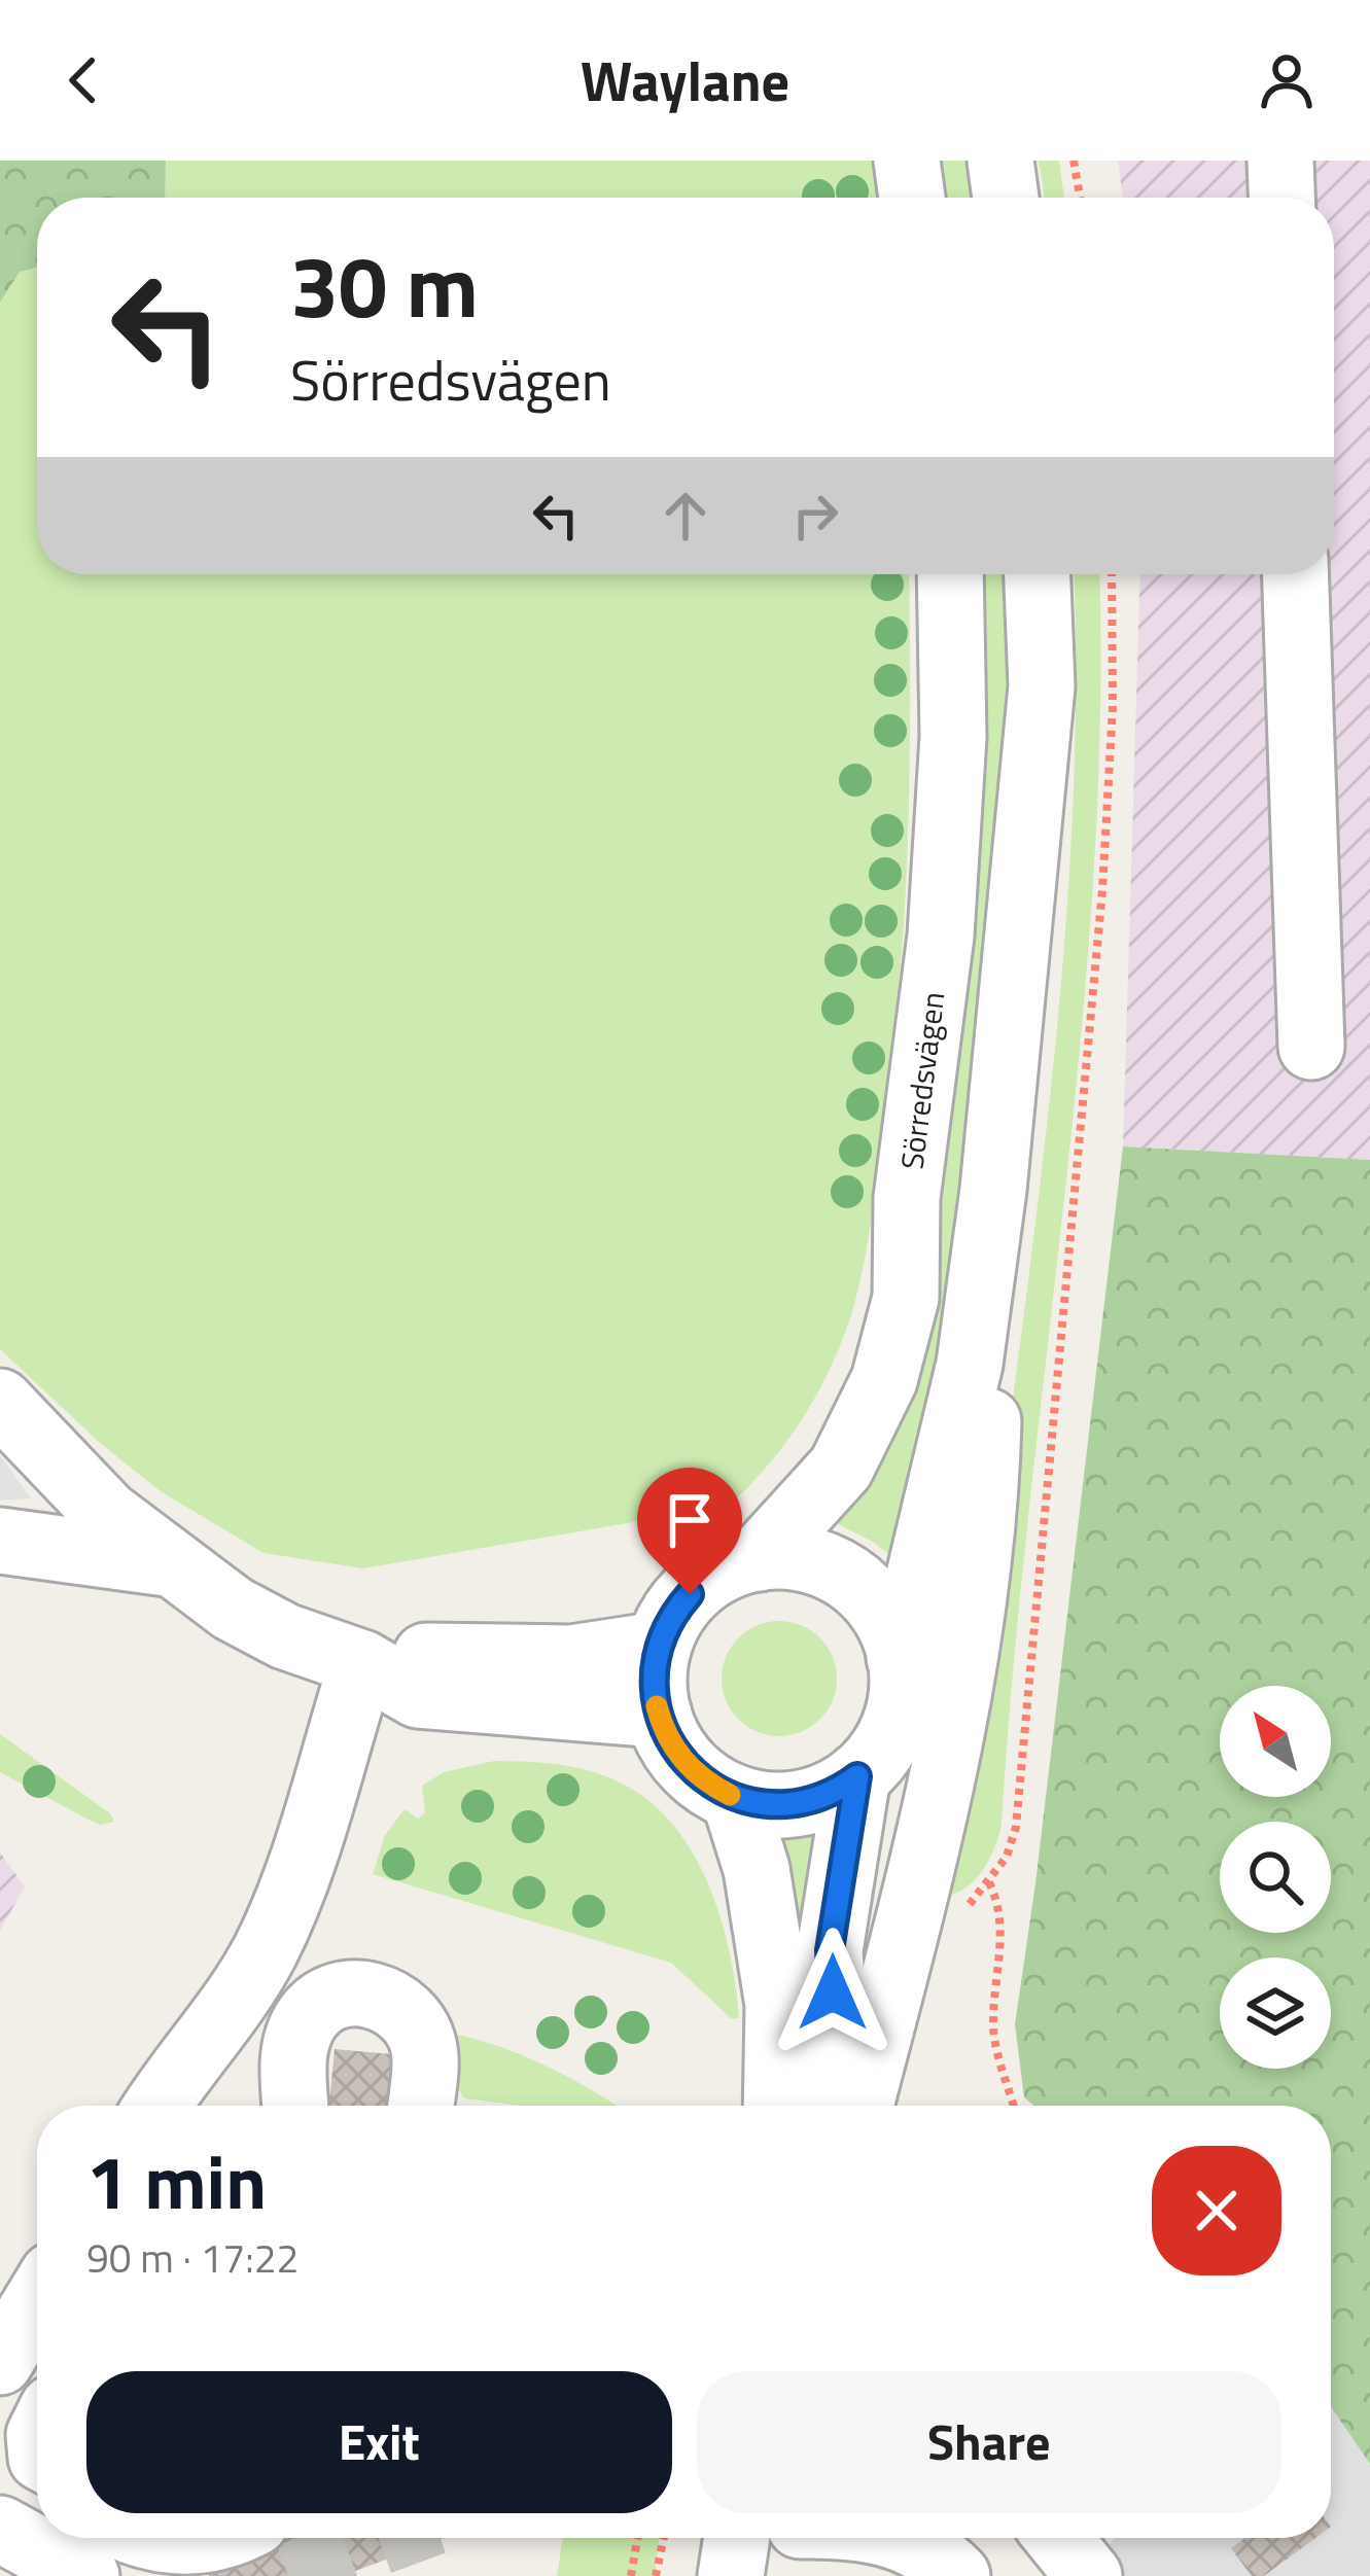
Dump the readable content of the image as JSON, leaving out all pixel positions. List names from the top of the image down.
{
  "streets": {
    "street": ["Sörredsvägen"]
  },
  "north": "top left",
  "page": {
    "header": "Waylane",
    "turn": ["30 m", "Sörredsvägen"],
    "heading": ["1 min", "90 m · 17:22"],
    "buttons": ["Exit", "Share"]
  }
}
